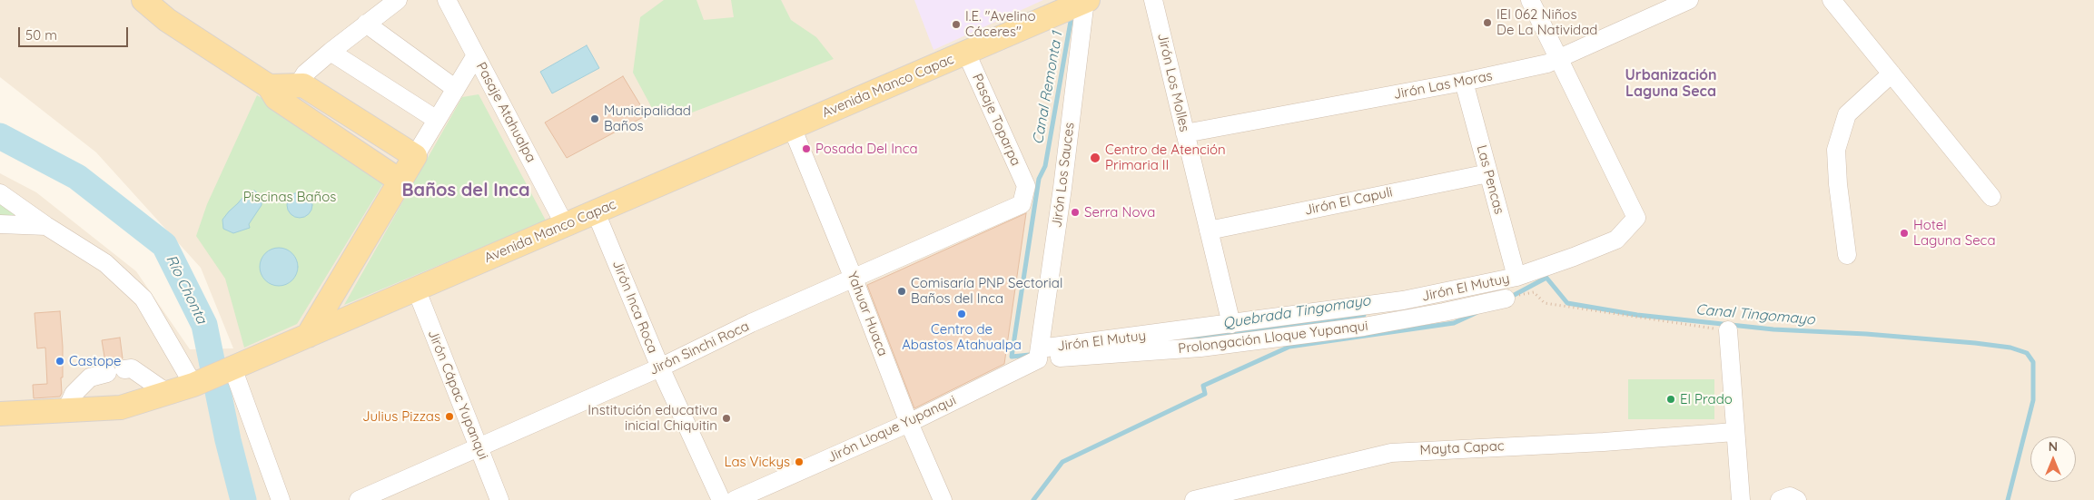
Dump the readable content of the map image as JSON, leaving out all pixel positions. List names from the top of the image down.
{
  "streets": {
    "main road": ["Avenida Manco Capac"],
    "street": [
      "Jirón Los Molles",
      "Jirón Las Moras",
      "Pasaje Atahualpa",
      "Pasaje Toparpa",
      "Jirón Los Sauces",
      "Las Pencas",
      "Jirón El Capuli",
      "Jirón El Mutuy",
      "Jirón Inca Roca",
      "Yahuar Huaca",
      "Prolongación Lloque Yupanqui",
      "Jirón Sinchi Roca",
      "Jirón Cápac Yupanqui",
      "Jirón Lloque Yupanqui",
      "Mayta Capac"
    ]
  },
  "crossings": [
    ["Jirón Los Molles", "Jirón Las Moras"],
    ["Jirón Los Molles", "Jirón El Capuli"],
    ["Jirón Los Molles", "Jirón El Mutuy"],
    ["Jirón Las Moras", "Las Pencas"],
    ["Jirón Las Moras", "Jirón El Mutuy"],
    ["Avenida Manco Capac", "Pasaje Atahualpa"],
    ["Avenida Manco Capac", "Pasaje Toparpa"],
    ["Avenida Manco Capac", "Jirón Los Sauces"],
    ["Avenida Manco Capac", "Jirón Inca Roca"],
    ["Avenida Manco Capac", "Yahuar Huaca"],
    ["Avenida Manco Capac", "Jirón Cápac Yupanqui"],
    ["Pasaje Toparpa", "Jirón Sinchi Roca"],
    ["Jirón Los Sauces", "Jirón El Mutuy"],
    ["Jirón Los Sauces", "Prolongación Lloque Yupanqui"],
    ["Jirón Los Sauces", "Jirón Lloque Yupanqui"],
    ["Las Pencas", "Jirón El Capuli"],
    ["Las Pencas", "Jirón El Mutuy"],
    ["Jirón El Mutuy", "Prolongación Lloque Yupanqui"],
    ["Jirón El Mutuy", "Jirón Lloque Yupanqui"],
    ["Jirón Inca Roca", "Jirón Sinchi Roca"],
    ["Yahuar Huaca", "Jirón Sinchi Roca"],
    ["Yahuar Huaca", "Jirón Lloque Yupanqui"],
    ["Prolongación Lloque Yupanqui", "Jirón Lloque Yupanqui"],
    ["Jirón Sinchi Roca", "Jirón Cápac Yupanqui"]
  ],
  "districts": ["Urbanización Laguna Seca", "Baños del Inca"],
  "water": [
    "Canal Remonta 1",
    "Río Chonta",
    "Quebrada Tingomayo",
    "Canal Tingomayo"
  ],
  "parks": ["Piscinas Baños"],
  "places": [
    "IEI 062 Niños De La Natividad",
    "I.E. \"Avelino Cáceres\"",
    "Municipalidad Baños",
    "Posada Del Inca",
    "Centro de Atención Primaria II",
    "Serra Nova",
    "Hotel Laguna Seca",
    "Comisaría PNP Sectorial Baños del Inca",
    "Centro de Abastos Atahualpa",
    "Castope",
    "El Prado",
    "Julius Pizzas",
    "Institución educativa inicial Chiquitin",
    "Las Vickys"
  ],
  "scale_bar": "50 m",
  "north": "top"
}
